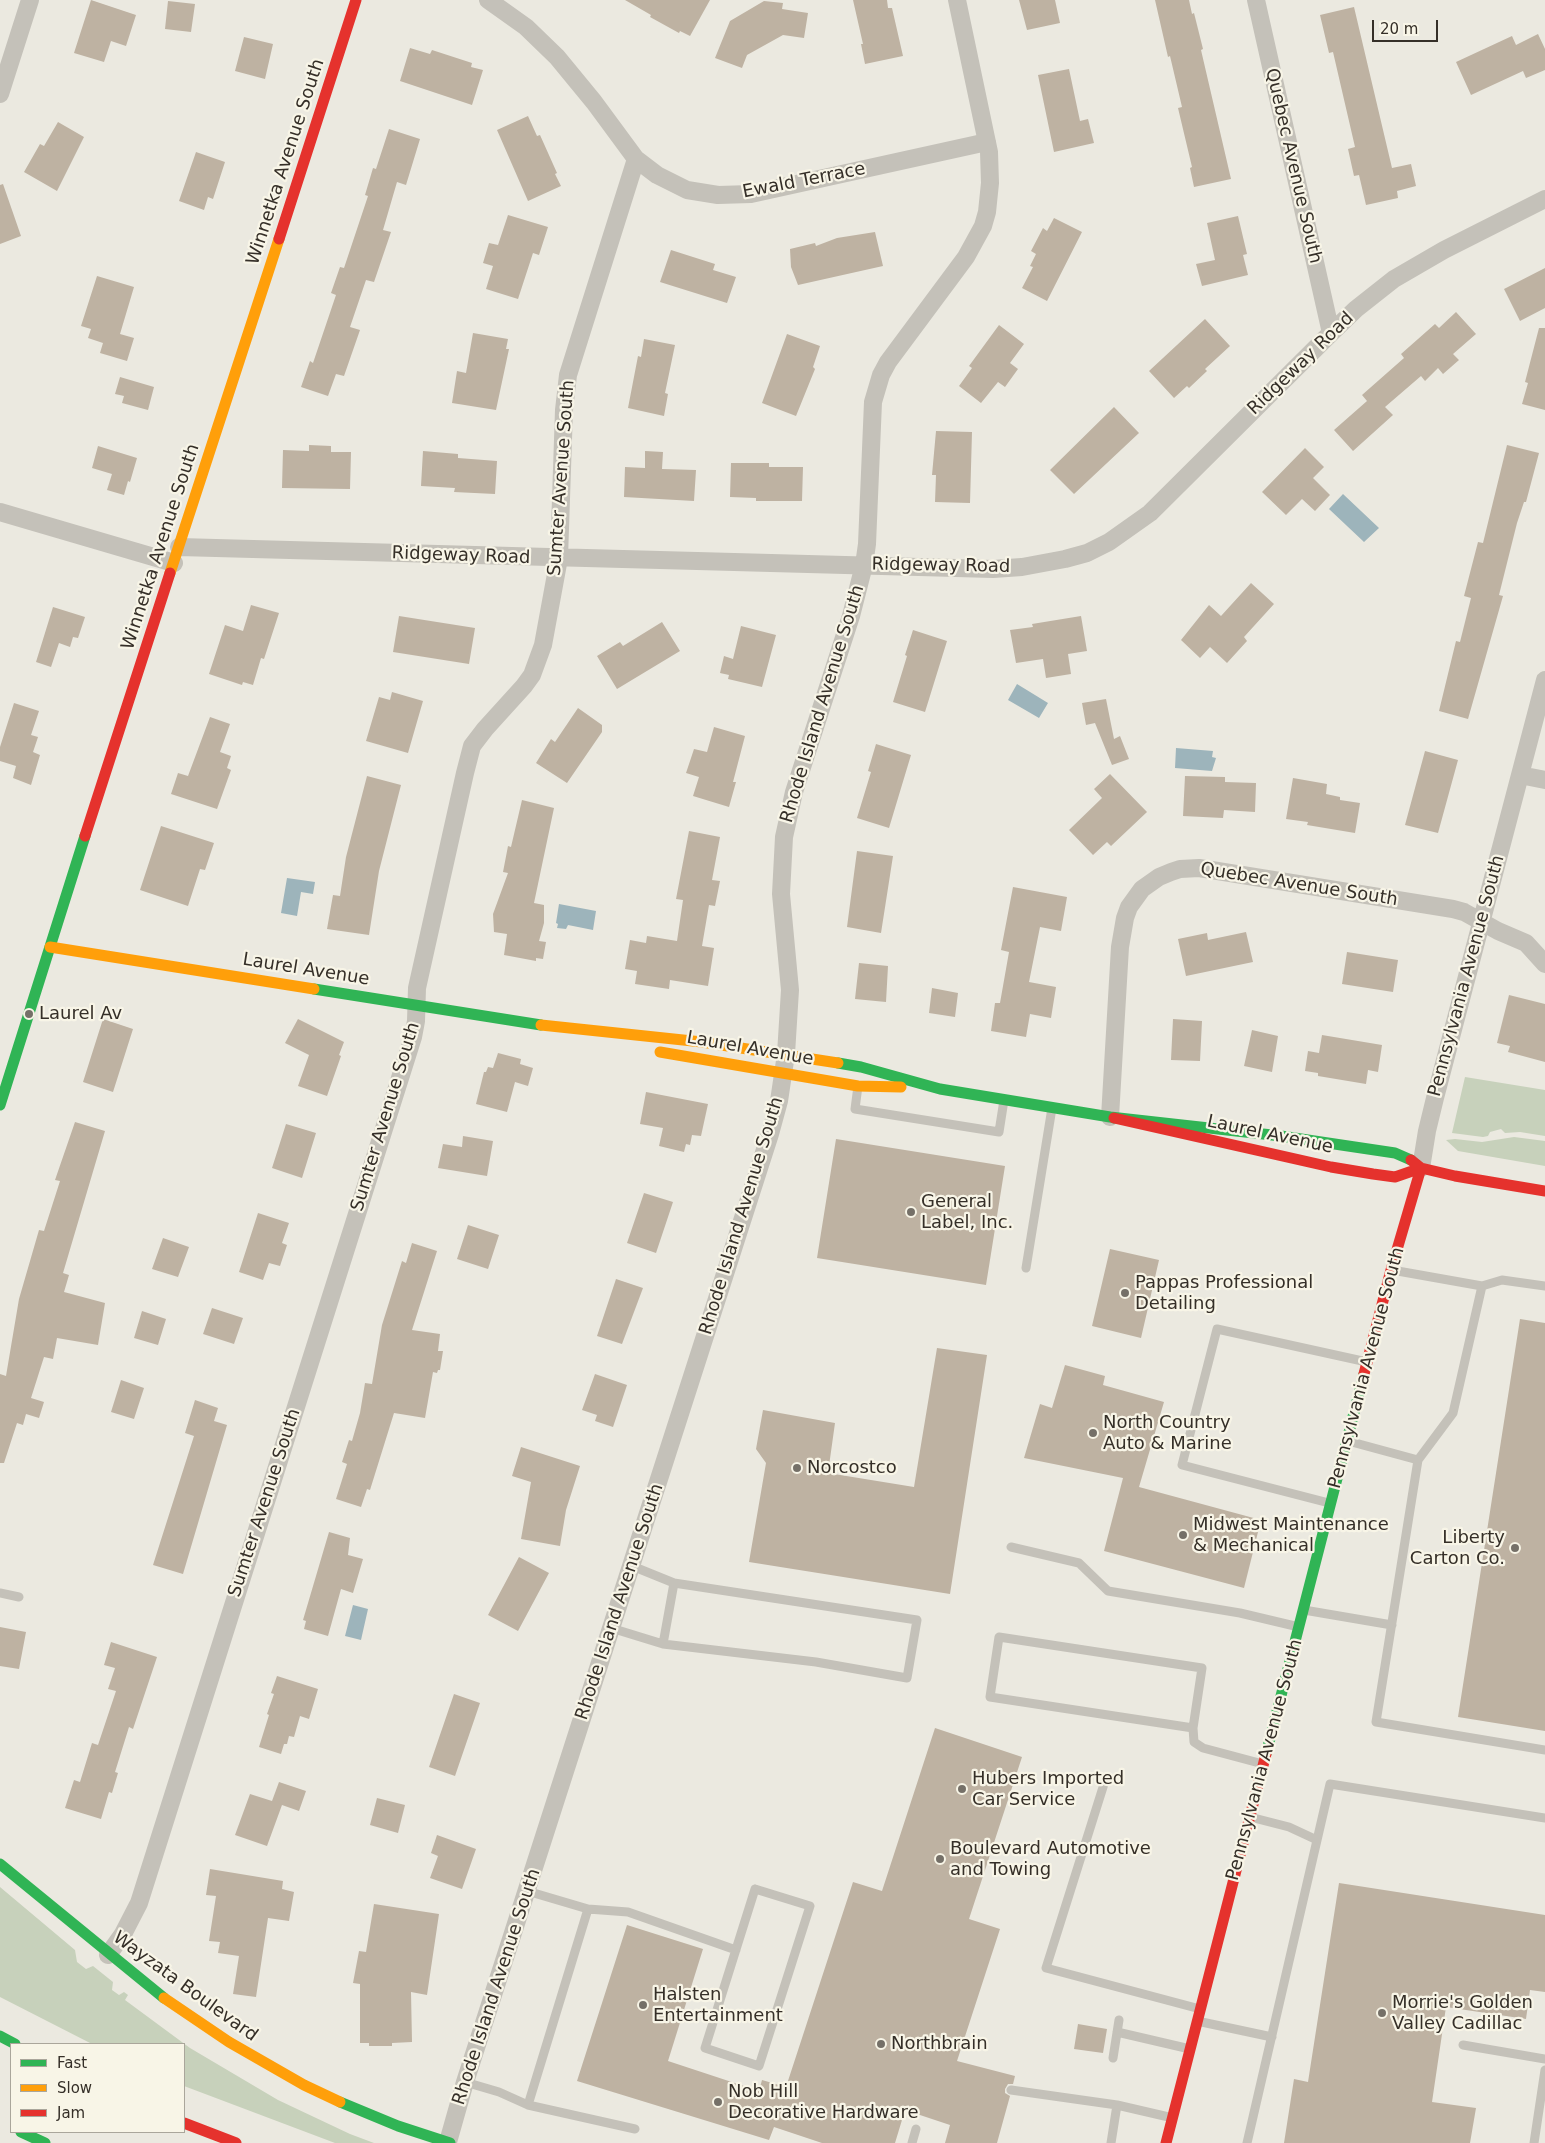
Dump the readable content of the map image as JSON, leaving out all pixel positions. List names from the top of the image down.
{
  "streets": {
    "main road": [
      "Winnetka Avenue South",
      "Laurel Avenue",
      "Pennsylvania Avenue South",
      "Wayzata Boulevard"
    ],
    "street": [
      "Quebec Avenue South",
      "Ewald Terrace",
      "Ridgeway Road",
      "Sumter Avenue South",
      "Rhode Island Avenue South"
    ]
  },
  "crossings": [
    ["Winnetka Avenue South", "Ridgeway Road"],
    ["Winnetka Avenue South", "Laurel Avenue"],
    ["Quebec Avenue South", "Ridgeway Road"],
    ["Quebec Avenue South", "Laurel Avenue"],
    ["Quebec Avenue South", "Pennsylvania Avenue South"],
    ["Ewald Terrace", "Sumter Avenue South"],
    ["Ewald Terrace", "Rhode Island Avenue South"],
    ["Ridgeway Road", "Sumter Avenue South"],
    ["Ridgeway Road", "Rhode Island Avenue South"],
    ["Sumter Avenue South", "Laurel Avenue"],
    ["Sumter Avenue South", "Wayzata Boulevard"],
    ["Rhode Island Avenue South", "Laurel Avenue"],
    ["Rhode Island Avenue South", "Wayzata Boulevard"],
    ["Laurel Avenue", "Pennsylvania Avenue South"]
  ],
  "places": [
    "Laurel Av",
    "General Label, Inc.",
    "Pappas Professional Detailing",
    "North Country Auto & Marine",
    "Norcostco",
    "Midwest Maintenance & Mechanical",
    "Liberty Carton Co.",
    "Hubers Imported Car Service",
    "Boulevard Automotive and Towing",
    "Halsten Entertainment",
    "Morrie's Golden Valley Cadillac",
    "Northbrain",
    "Nob Hill Decorative Hardware"
  ],
  "legend": ["Fast", "Slow", "Jam"],
  "scale_bar": "20 m"
}
